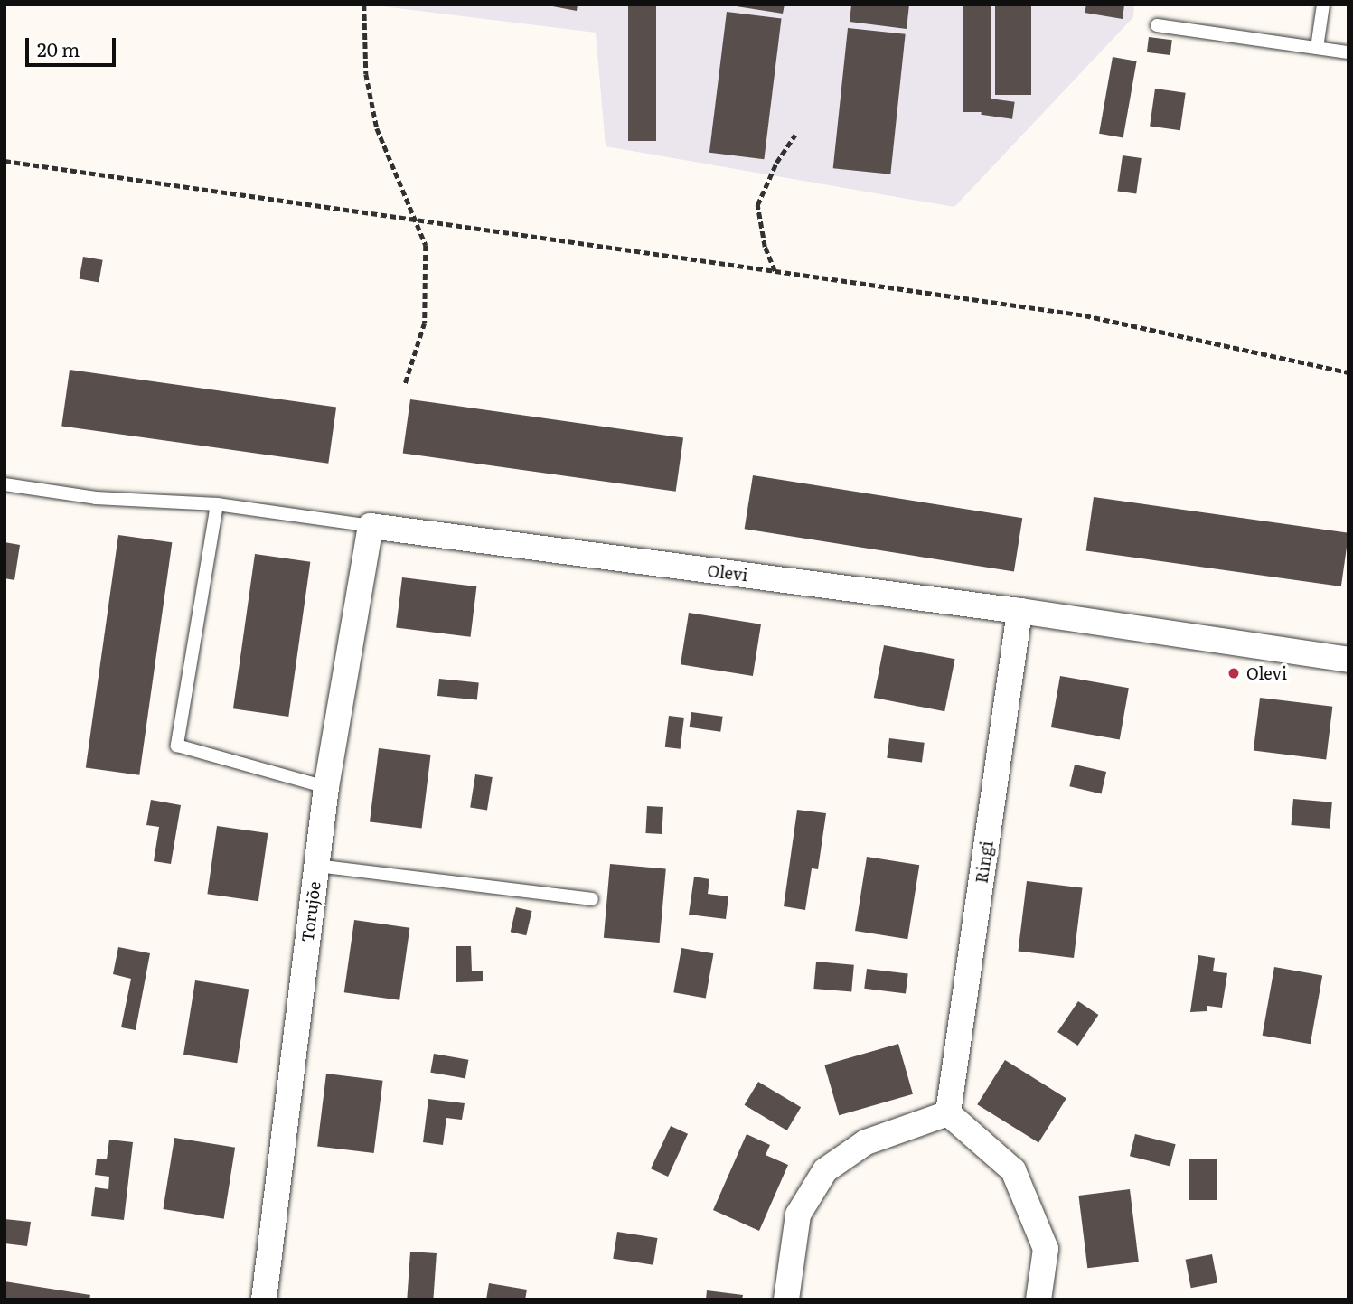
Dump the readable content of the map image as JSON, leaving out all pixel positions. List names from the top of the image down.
{
  "streets": {
    "street": ["Olevi", "Ringi", "Torujõe"]
  },
  "crossings": [
    ["Olevi", "Ringi"],
    ["Olevi", "Torujõe"]
  ],
  "places": ["Olevi"],
  "scale_bar": "20 m"
}
